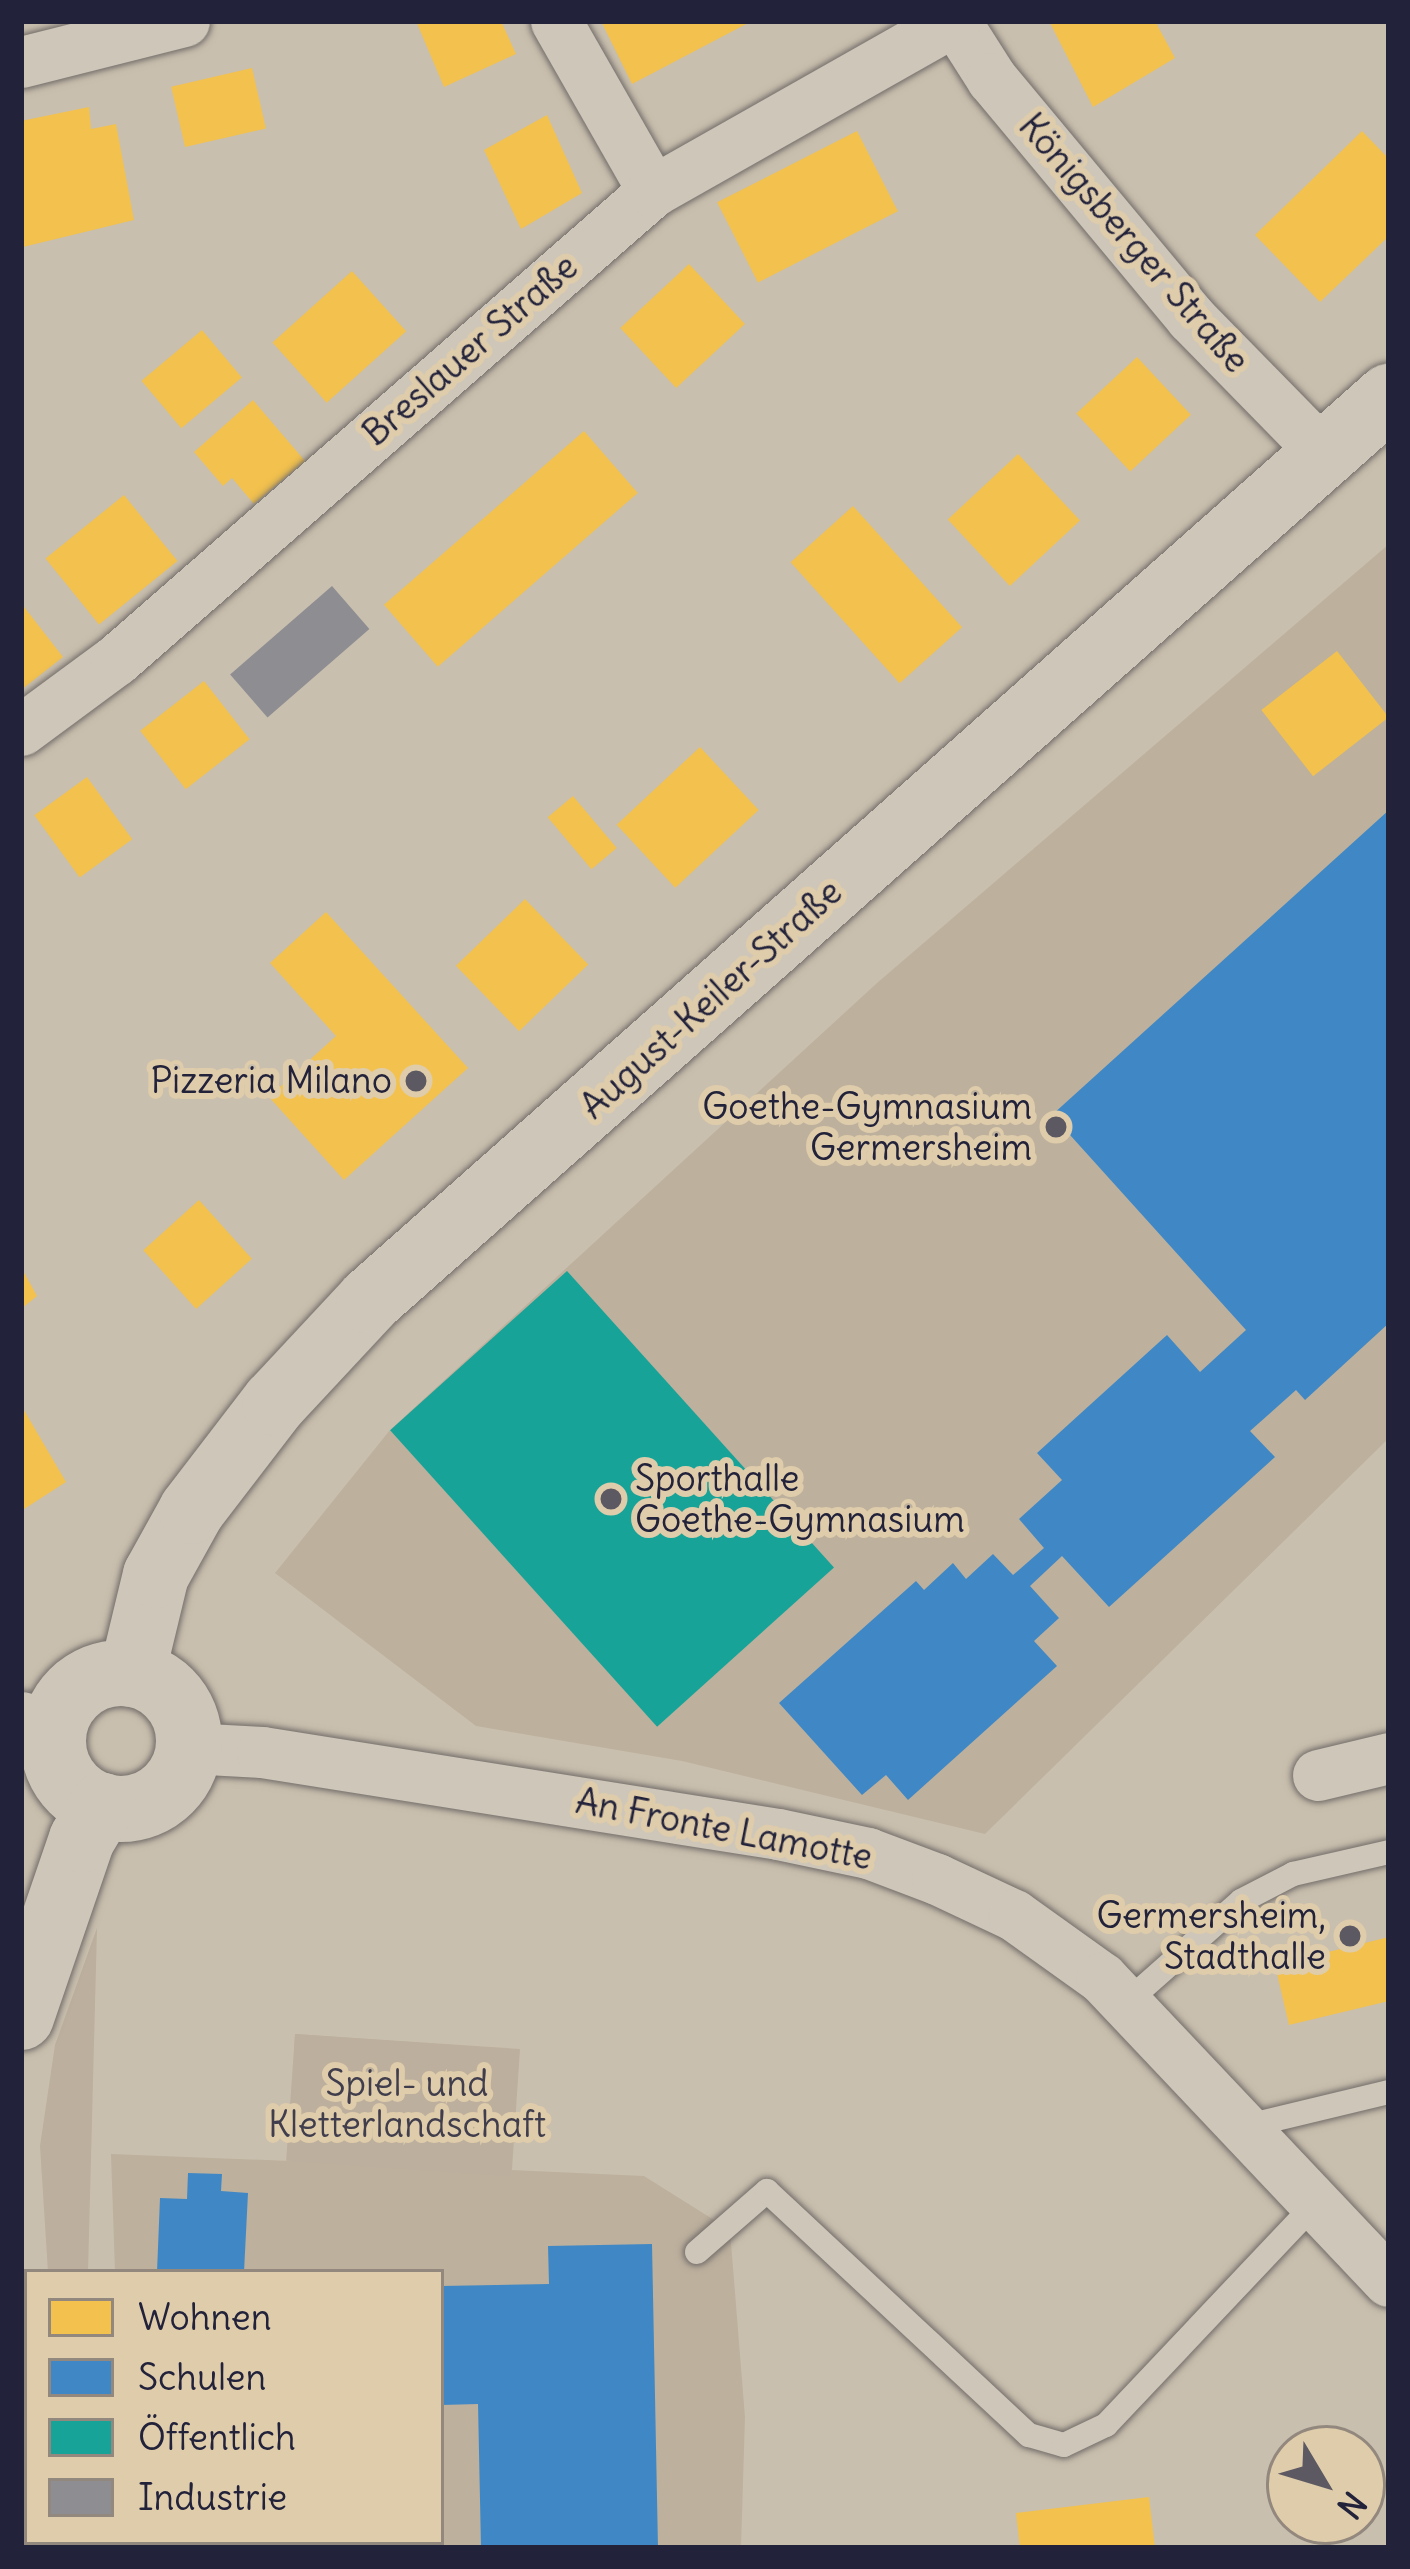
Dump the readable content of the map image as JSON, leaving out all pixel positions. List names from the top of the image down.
{
  "streets": {
    "street": [
      "Königsberger Straße",
      "Breslauer Straße",
      "August-Keiler-Straße",
      "An Fronte Lamotte"
    ]
  },
  "crossings": [
    ["Königsberger Straße", "Breslauer Straße"],
    ["Königsberger Straße", "August-Keiler-Straße"],
    ["August-Keiler-Straße", "An Fronte Lamotte"]
  ],
  "parks": ["Spiel- und Kletterlandschaft"],
  "places": [
    "Pizzeria Milano",
    "Goethe-Gymnasium Germersheim",
    "Sporthalle Goethe-Gymnasium",
    "Germersheim, Stadthalle"
  ],
  "legend": [
    "Wohnen",
    "Schulen",
    "Öffentlich",
    "Industrie"
  ],
  "north": "bottom right"
}
